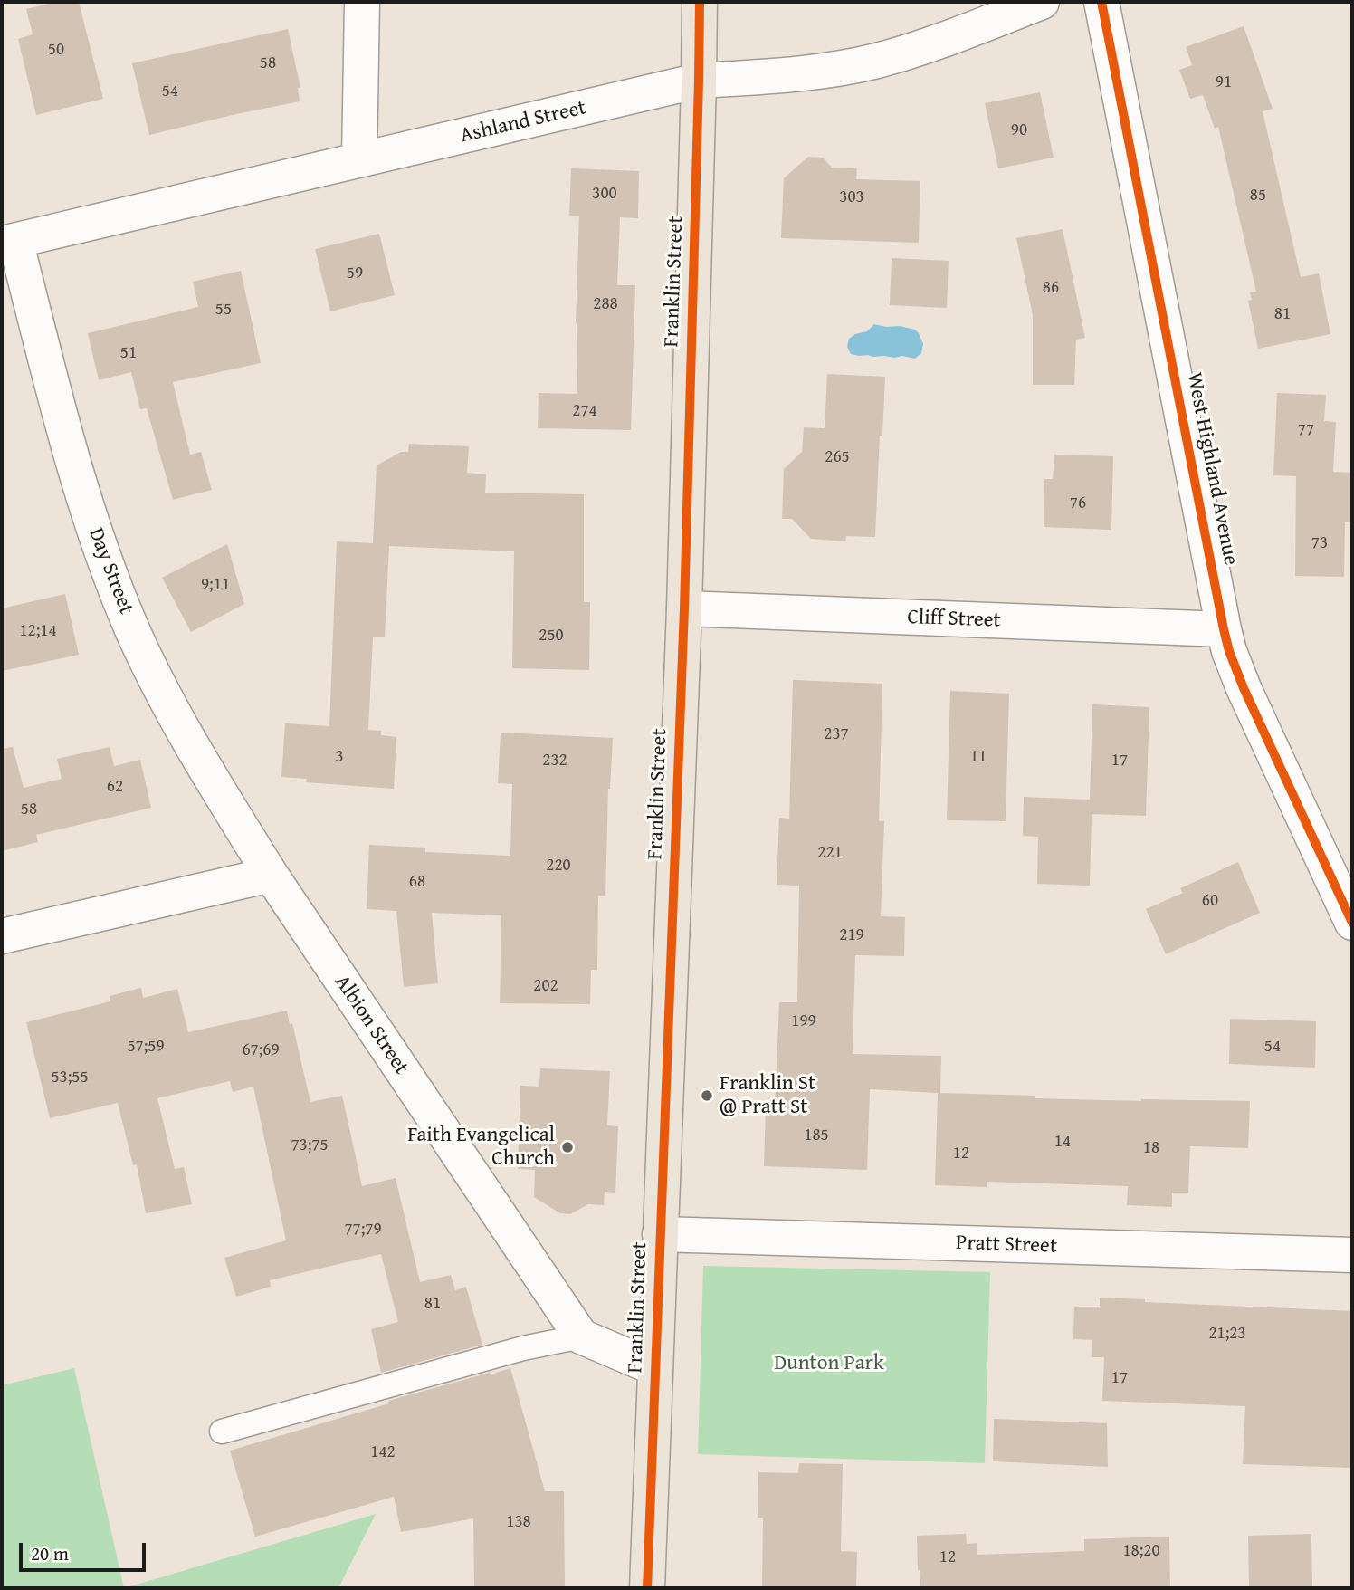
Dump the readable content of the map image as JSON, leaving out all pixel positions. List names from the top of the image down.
{
  "streets": {
    "main road": ["Franklin Street"],
    "street": [
      "Ashland Street",
      "West Highland Avenue",
      "Day Street",
      "Cliff Street",
      "Albion Street",
      "Pratt Street"
    ]
  },
  "crossings": [
    ["Ashland Street", "Franklin Street"],
    ["Ashland Street", "Day Street"],
    ["Franklin Street", "Cliff Street"],
    ["Franklin Street", "Pratt Street"],
    ["West Highland Avenue", "Cliff Street"],
    ["Day Street", "Albion Street"]
  ],
  "parks": ["Dunton Park"],
  "places": ["Franklin St @ Pratt St", "Faith Evangelical Church"],
  "house_numbers": [
    "50",
    "58",
    "91",
    "54",
    "90",
    "300",
    "85",
    "303",
    "59",
    "86",
    "288",
    "55",
    "81",
    "51",
    "274",
    "77",
    "265",
    "76",
    "73",
    "9;11",
    "12;14",
    "250",
    "237",
    "3",
    "11",
    "232",
    "17",
    "62",
    "58",
    "221",
    "220",
    "68",
    "60",
    "219",
    "202",
    "199",
    "57;59",
    "54",
    "67;69",
    "53;55",
    "185",
    "14",
    "73;75",
    "18",
    "12",
    "77;79",
    "81",
    "21;23",
    "17",
    "142",
    "138",
    "18;20",
    "12"
  ],
  "scale_bar": "20 m"
}
